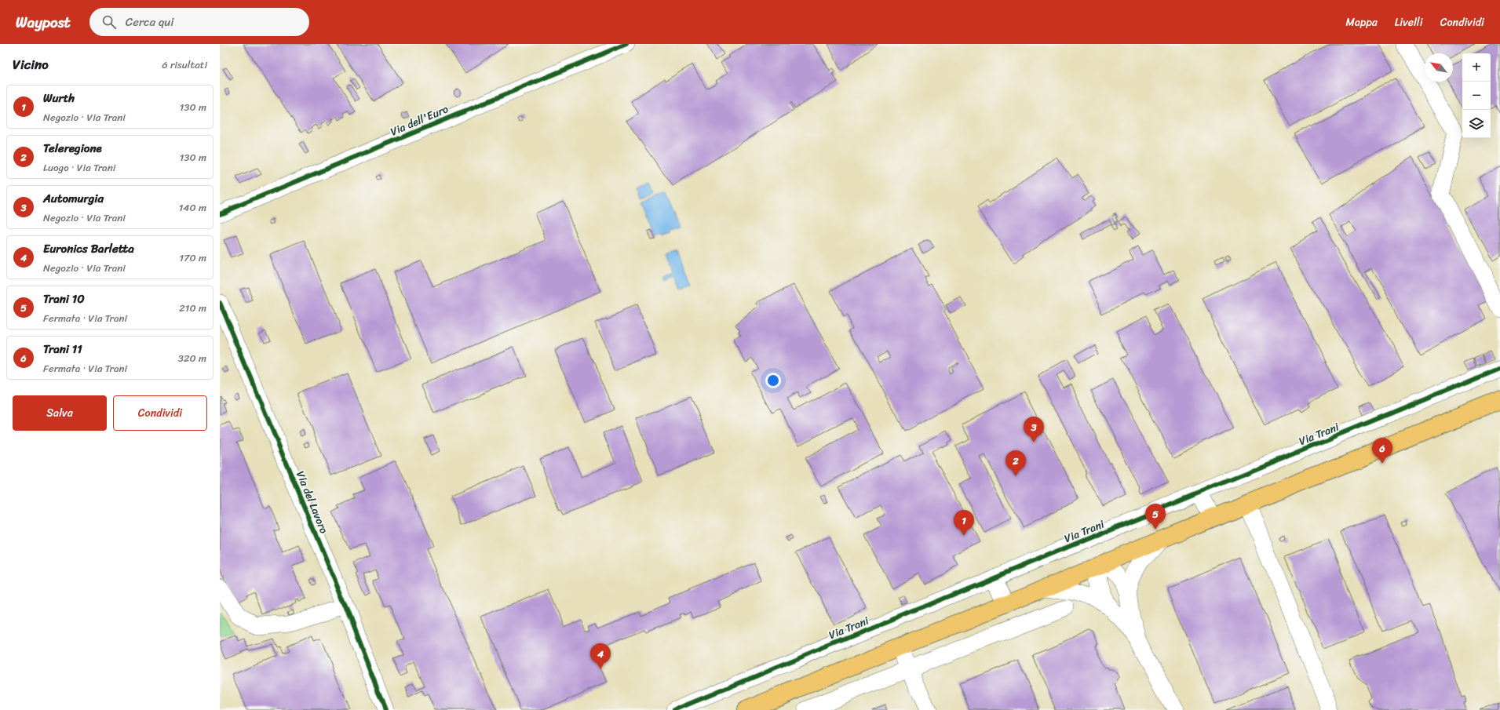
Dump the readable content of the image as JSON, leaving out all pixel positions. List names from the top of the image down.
{
  "streets": {
    "street": ["Via dell'Euro", "Via Trani", "Via del Lavoro"]
  },
  "north": "top left",
  "page": {
    "header": "Waypost",
    "search": "Cerca qui",
    "nav": ["Mappa", "Livelli", "Condividi"],
    "heading": ["Vicino", "6 risultati"],
    "map_buttons": ["+", "−"],
    "list": [
      {
        "mark": "1",
        "name": "Wurth",
        "note": "Negozio · Via Trani",
        "value": "130 m"
      },
      {
        "mark": "2",
        "name": "Teleregione",
        "note": "Luogo · Via Trani",
        "value": "130 m"
      },
      {
        "mark": "3",
        "name": "Automurgia",
        "note": "Negozio · Via Trani",
        "value": "140 m"
      },
      {
        "mark": "4",
        "name": "Euronics Barletta",
        "note": "Negozio · Via Trani",
        "value": "170 m"
      },
      {
        "mark": "5",
        "name": "Trani 10",
        "note": "Fermata · Via Trani",
        "value": "210 m"
      },
      {
        "mark": "6",
        "name": "Trani 11",
        "note": "Fermata · Via Trani",
        "value": "320 m"
      }
    ],
    "buttons": ["Salva", "Condividi"],
    "pins": [
      "3",
      "6",
      "2",
      "5",
      "1",
      "4"
    ]
  }
}
